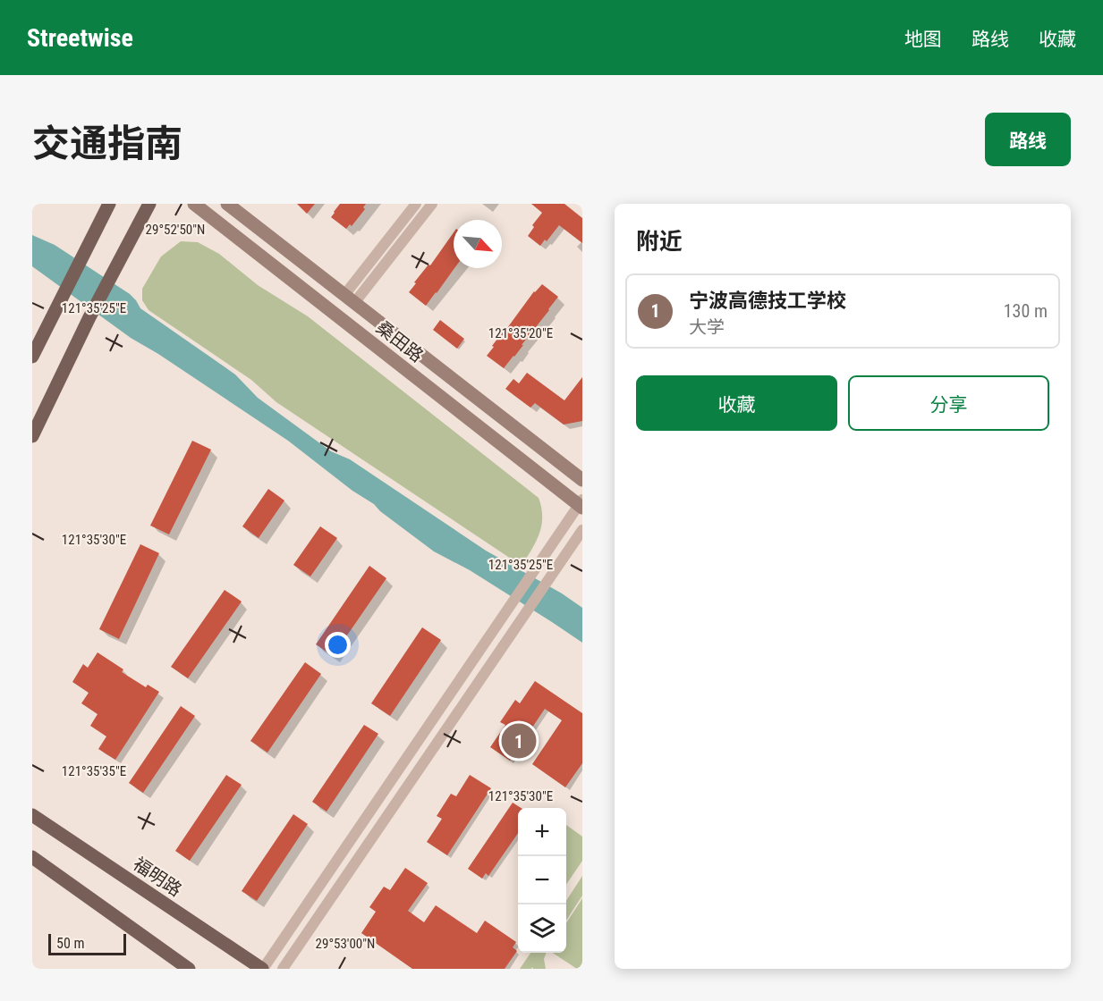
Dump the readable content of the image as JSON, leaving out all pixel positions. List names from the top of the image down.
{
  "streets": {
    "main road": ["桑田路", "福明路"]
  },
  "scale_bar": "50 m",
  "north": "bottom right",
  "page": {
    "header": "Streetwise",
    "nav": ["地图", "路线", "收藏"],
    "title": "交通指南",
    "buttons": [
      "路线",
      ["收藏", "分享"]
    ],
    "heading": "附近",
    "list": [
      {
        "mark": "1",
        "name": "宁波高德技工学校",
        "note": "大学",
        "value": "130 m"
      }
    ],
    "pins": "1",
    "map_buttons": ["+", "−"],
    "scale": "50 m"
  },
  "coordinates": [
    "29°52'50\"N",
    "121°35'25\"E",
    "121°35'20\"E",
    "121°35'30\"E",
    "121°35'35\"E",
    "29°53'00\"N"
  ]
}
